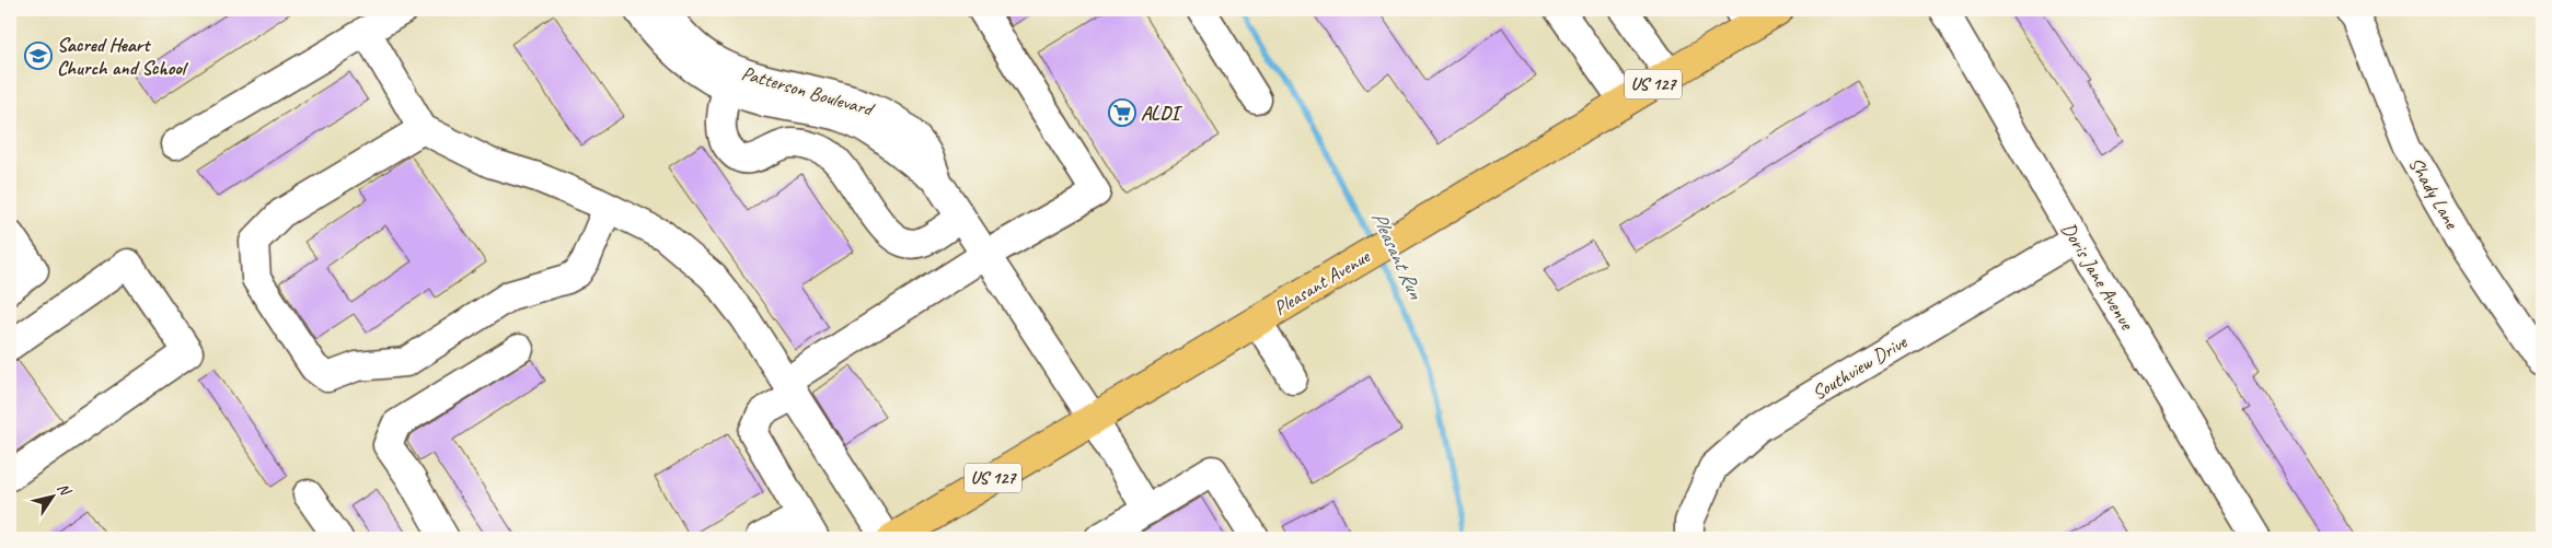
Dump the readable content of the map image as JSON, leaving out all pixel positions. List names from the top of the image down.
{
  "streets": {
    "main road": ["US 127", "Pleasant Avenue"],
    "street": [
      "Patterson Boulevard",
      "Shady Lane",
      "Doris Jane Avenue",
      "Southview Drive"
    ]
  },
  "crossings": [
    ["Patterson Boulevard", "Pleasant Avenue"],
    ["Doris Jane Avenue", "Southview Drive"]
  ],
  "water": ["Pleasant Run"],
  "places": {
    "school or university": ["Sacred Heart Church and School"],
    "supermarket": ["ALDI"]
  },
  "north": "top right"
}
